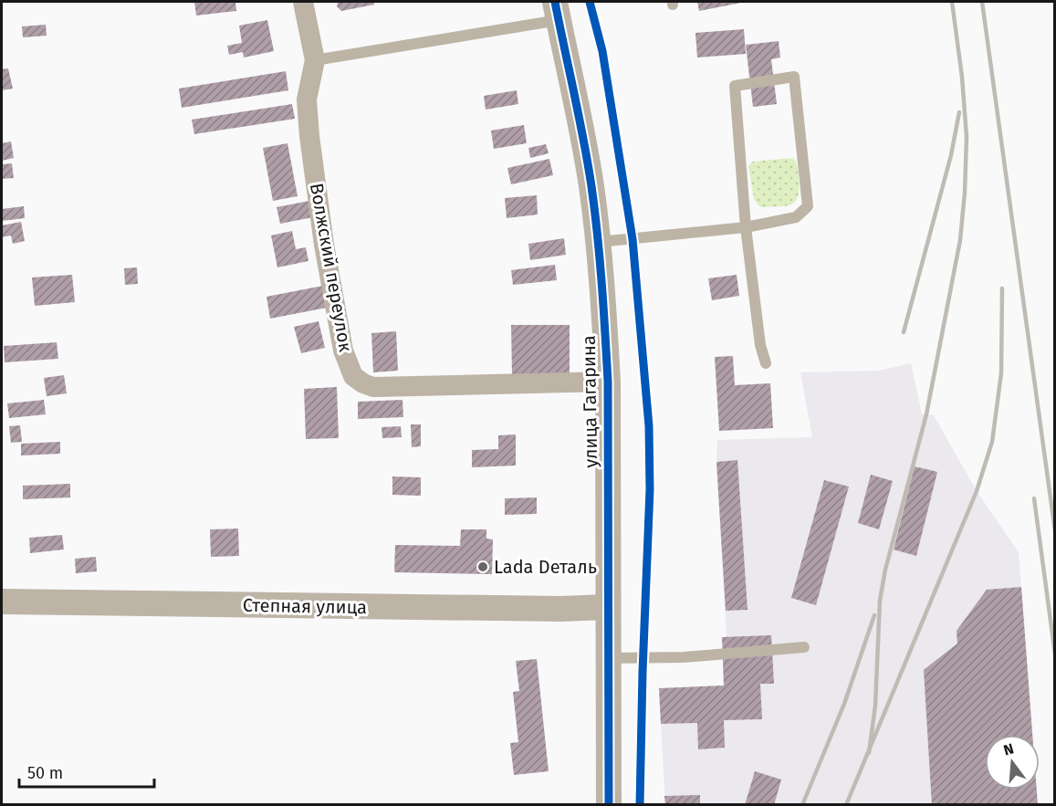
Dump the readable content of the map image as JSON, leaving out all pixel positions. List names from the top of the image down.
{
  "streets": {
    "street": ["Волжский переулок", "улица Гагарина", "Степная улица"]
  },
  "crossings": [
    ["Волжский переулок", "улица Гагарина"],
    ["улица Гагарина", "Степная улица"]
  ],
  "places": ["Lada Dеталь"],
  "scale_bar": "50 m",
  "north": "top"
}
